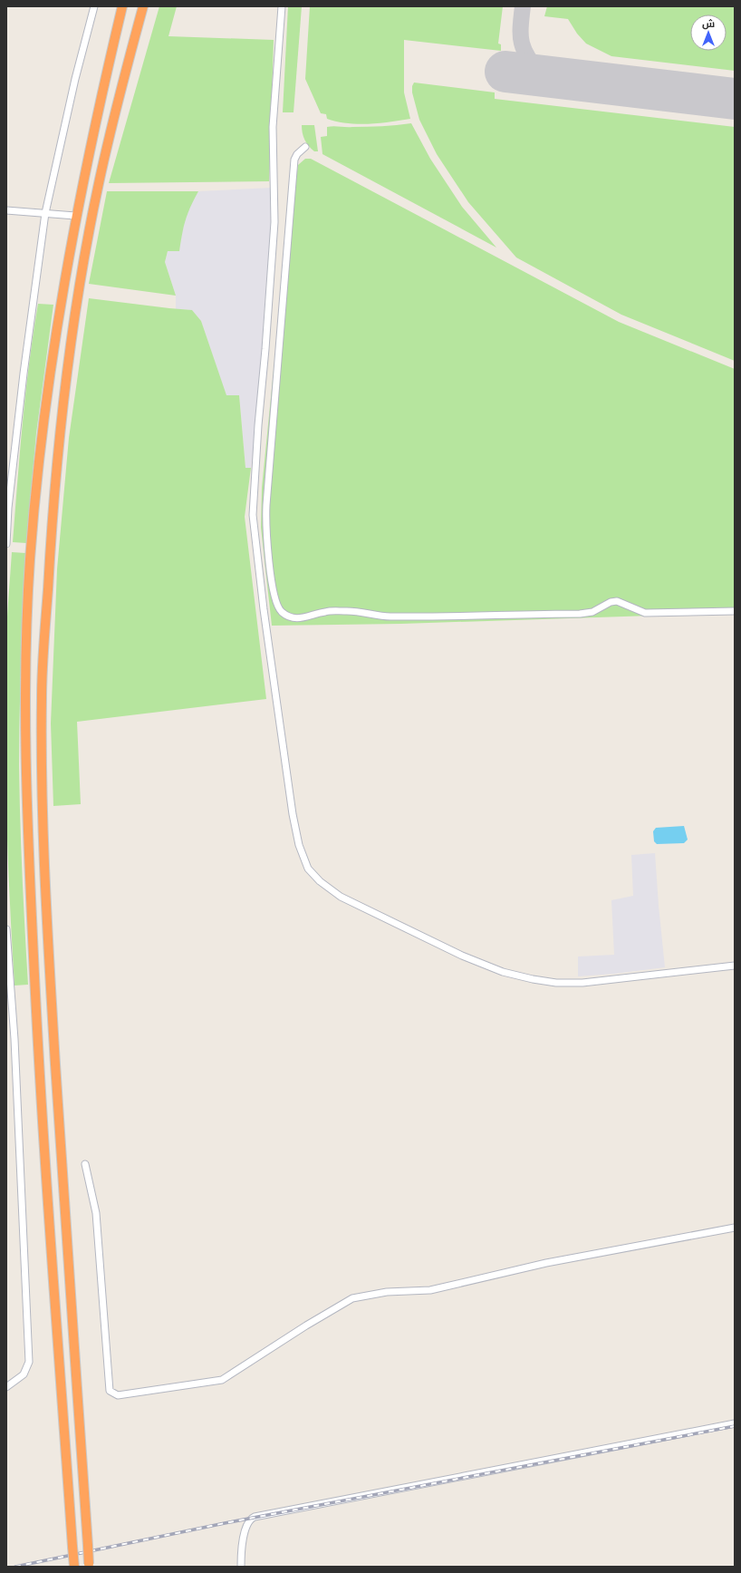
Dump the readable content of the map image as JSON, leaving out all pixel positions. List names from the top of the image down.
{
  "north": "top"
}
